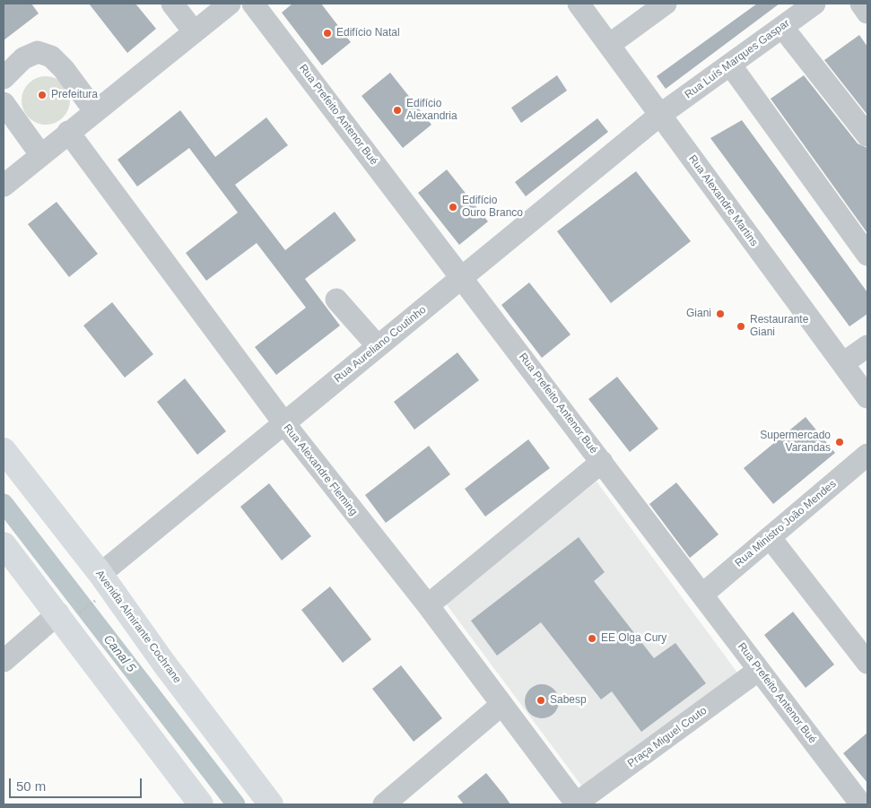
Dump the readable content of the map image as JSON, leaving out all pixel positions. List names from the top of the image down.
{
  "streets": {
    "main road": ["Avenida Almirante Cochrane"],
    "street": [
      "Rua Luís Marques Gaspar",
      "Rua Prefeito Antenor Bué",
      "Rua Alexandre Martins",
      "Rua Aureliano Coutinho",
      "Rua Alexandre Fleming",
      "Rua Ministro João Mendes",
      "Praça Miguel Couto"
    ]
  },
  "crossings": [
    ["Rua Luís Marques Gaspar", "Rua Alexandre Martins"],
    ["Rua Luís Marques Gaspar", "Rua Aureliano Coutinho"],
    ["Rua Prefeito Antenor Bué", "Rua Aureliano Coutinho"],
    ["Rua Prefeito Antenor Bué", "Rua Ministro João Mendes"],
    ["Rua Prefeito Antenor Bué", "Praça Miguel Couto"],
    ["Rua Alexandre Martins", "Rua Aureliano Coutinho"],
    ["Rua Aureliano Coutinho", "Rua Alexandre Fleming"],
    ["Rua Aureliano Coutinho", "Avenida Almirante Cochrane"],
    ["Rua Alexandre Fleming", "Praça Miguel Couto"]
  ],
  "water": ["Canal 5"],
  "places": [
    "Edifício Natal",
    "Prefeitura",
    "Edifício Alexandria",
    "Edifício Ouro Branco",
    "Giani",
    "Restaurante Giani",
    "Supermercado Varandas",
    "EE Olga Cury",
    "Sabesp"
  ],
  "scale_bar": "50 m"
}
